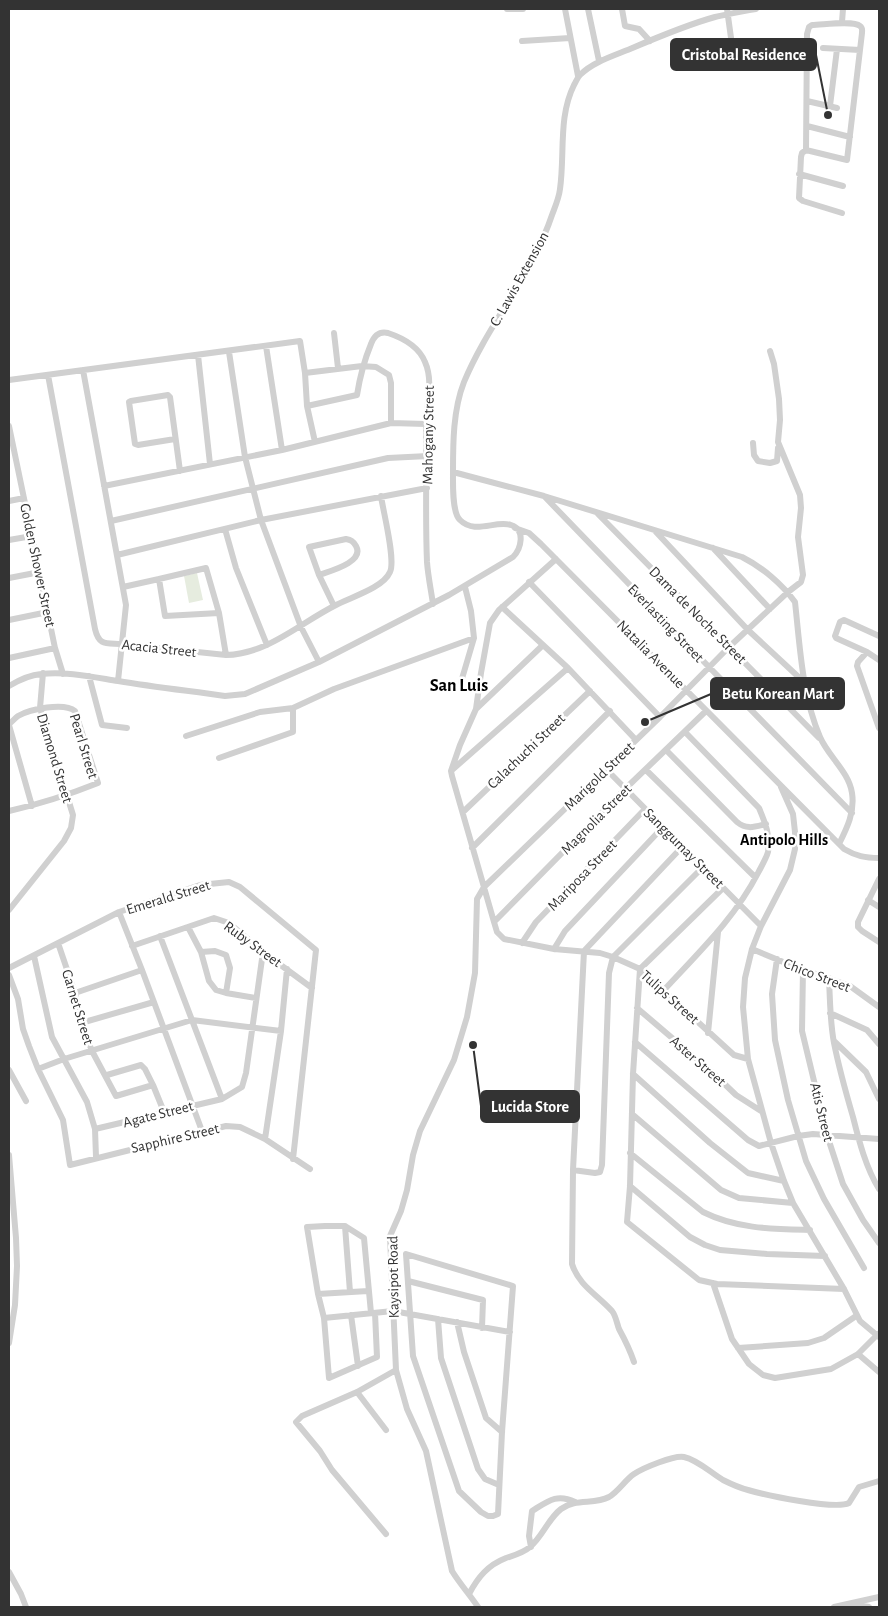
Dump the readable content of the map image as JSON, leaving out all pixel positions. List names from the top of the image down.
{
  "streets": {
    "street": [
      "C. Lawis Extension",
      "Mahogany Street",
      "Golden Shower Street",
      "Dama de Noche Street",
      "Everlasting Street",
      "Acacia Street",
      "Natalia Avenue",
      "Pearl Street",
      "Calachuchi Street",
      "Diamond Street",
      "Marigold Street",
      "Magnolia Street",
      "Sanggumay Street",
      "Mariposa Street",
      "Emerald Street",
      "Ruby Street",
      "Chico Street",
      "Tulips Street",
      "Garnet Street",
      "Aster Street",
      "Atis Street",
      "Agate Street",
      "Sapphire Street",
      "Kaysipot Road"
    ]
  },
  "crossings": [
    ["C. Lawis Extension", "Natalia Avenue"],
    ["Dama de Noche Street", "Marigold Street"],
    ["Everlasting Street", "Marigold Street"],
    ["Natalia Avenue", "Marigold Street"],
    ["Natalia Avenue", "Magnolia Street"],
    ["Pearl Street", "Diamond Street"],
    ["Marigold Street", "Sanggumay Street"],
    ["Marigold Street", "Kaysipot Road"],
    ["Magnolia Street", "Sanggumay Street"],
    ["Magnolia Street", "Tulips Street"],
    ["Sanggumay Street", "Mariposa Street"],
    ["Mariposa Street", "Tulips Street"],
    ["Emerald Street", "Ruby Street"],
    ["Emerald Street", "Garnet Street"],
    ["Chico Street", "Atis Street"]
  ],
  "districts": ["San Luis", "Antipolo Hills"],
  "places": ["Cristobal Residence", "Betu Korean Mart", "Lucida Store"]
}
